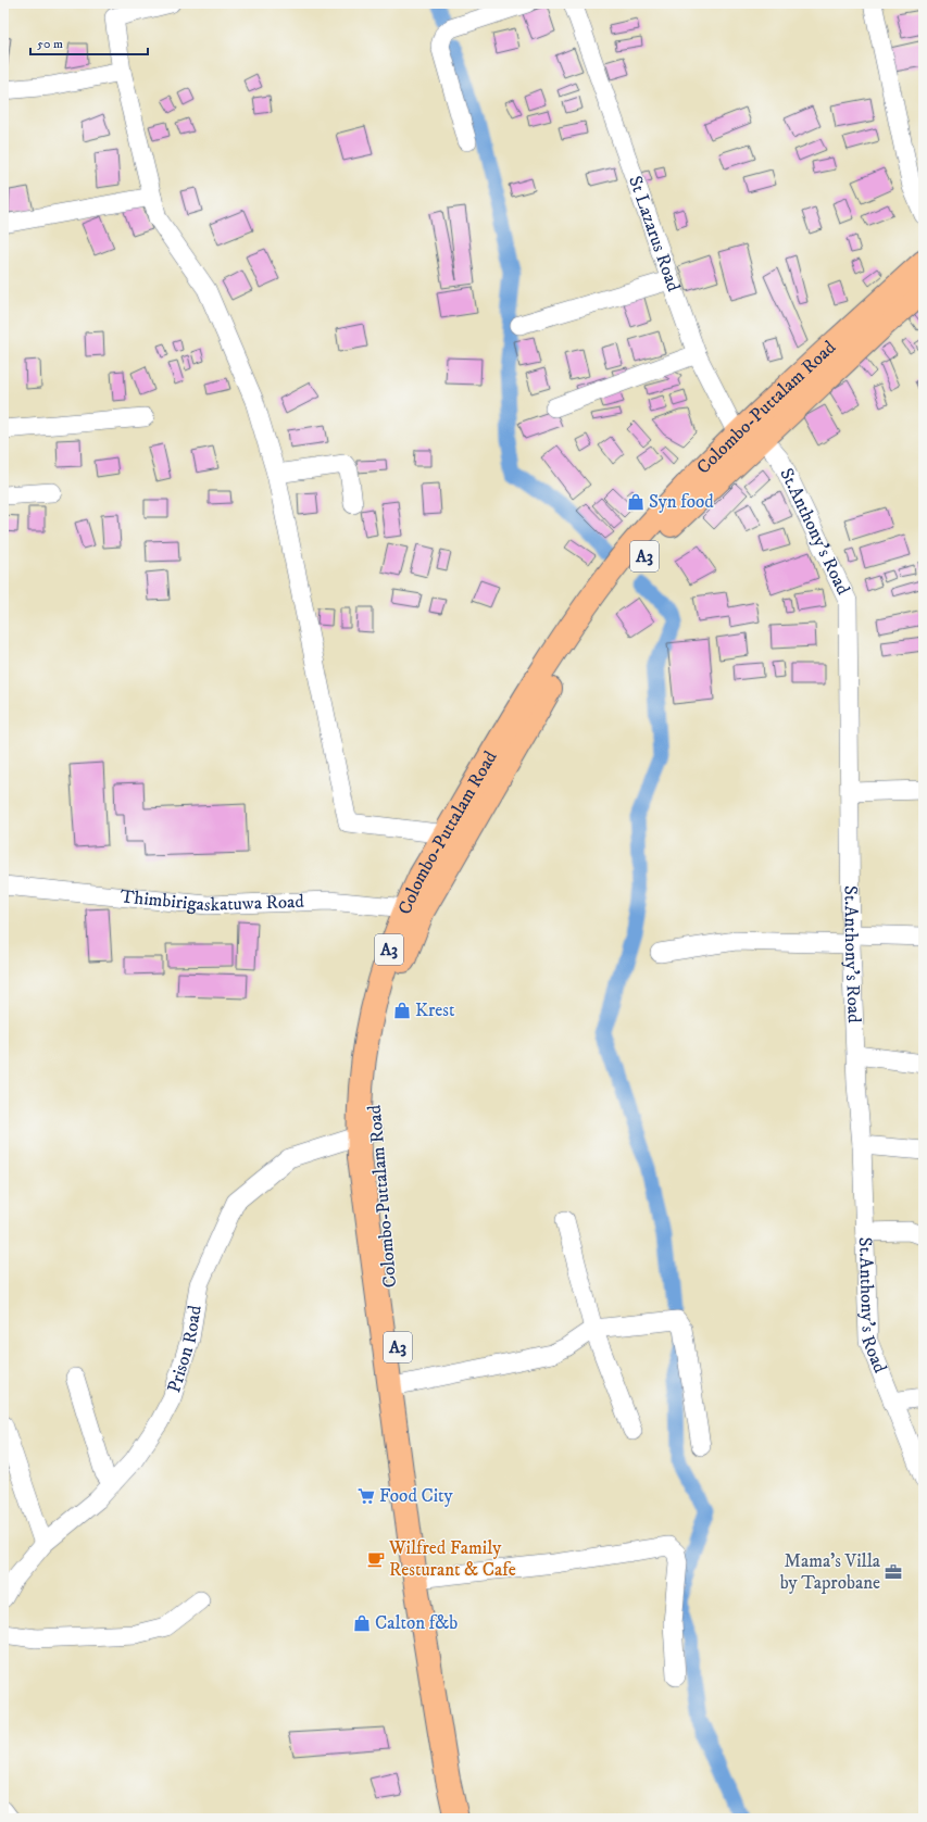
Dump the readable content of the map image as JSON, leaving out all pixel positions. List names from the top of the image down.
{
  "streets": {
    "highway": ["Colombo-Puttalam Road", "A3"],
    "street": [
      "St Lazarus Road",
      "St.Anthony's Road",
      "Thimbirigaskatuwa Road",
      "Prison Road"
    ]
  },
  "crossings": [
    ["St Lazarus Road", "Colombo-Puttalam Road"],
    ["Colombo-Puttalam Road", "St.Anthony's Road"],
    ["Colombo-Puttalam Road", "Thimbirigaskatuwa Road"],
    ["Colombo-Puttalam Road", "Prison Road"]
  ],
  "places": {
    "shop": ["Syn food", "Krest", "Calton f&b"],
    "supermarket": ["Food City"],
    "cafe": ["Wilfred Family Resturant & Cafe"],
    "office": ["Mama's Villa by Taprobane"]
  },
  "scale_bar": "50 m"
}
